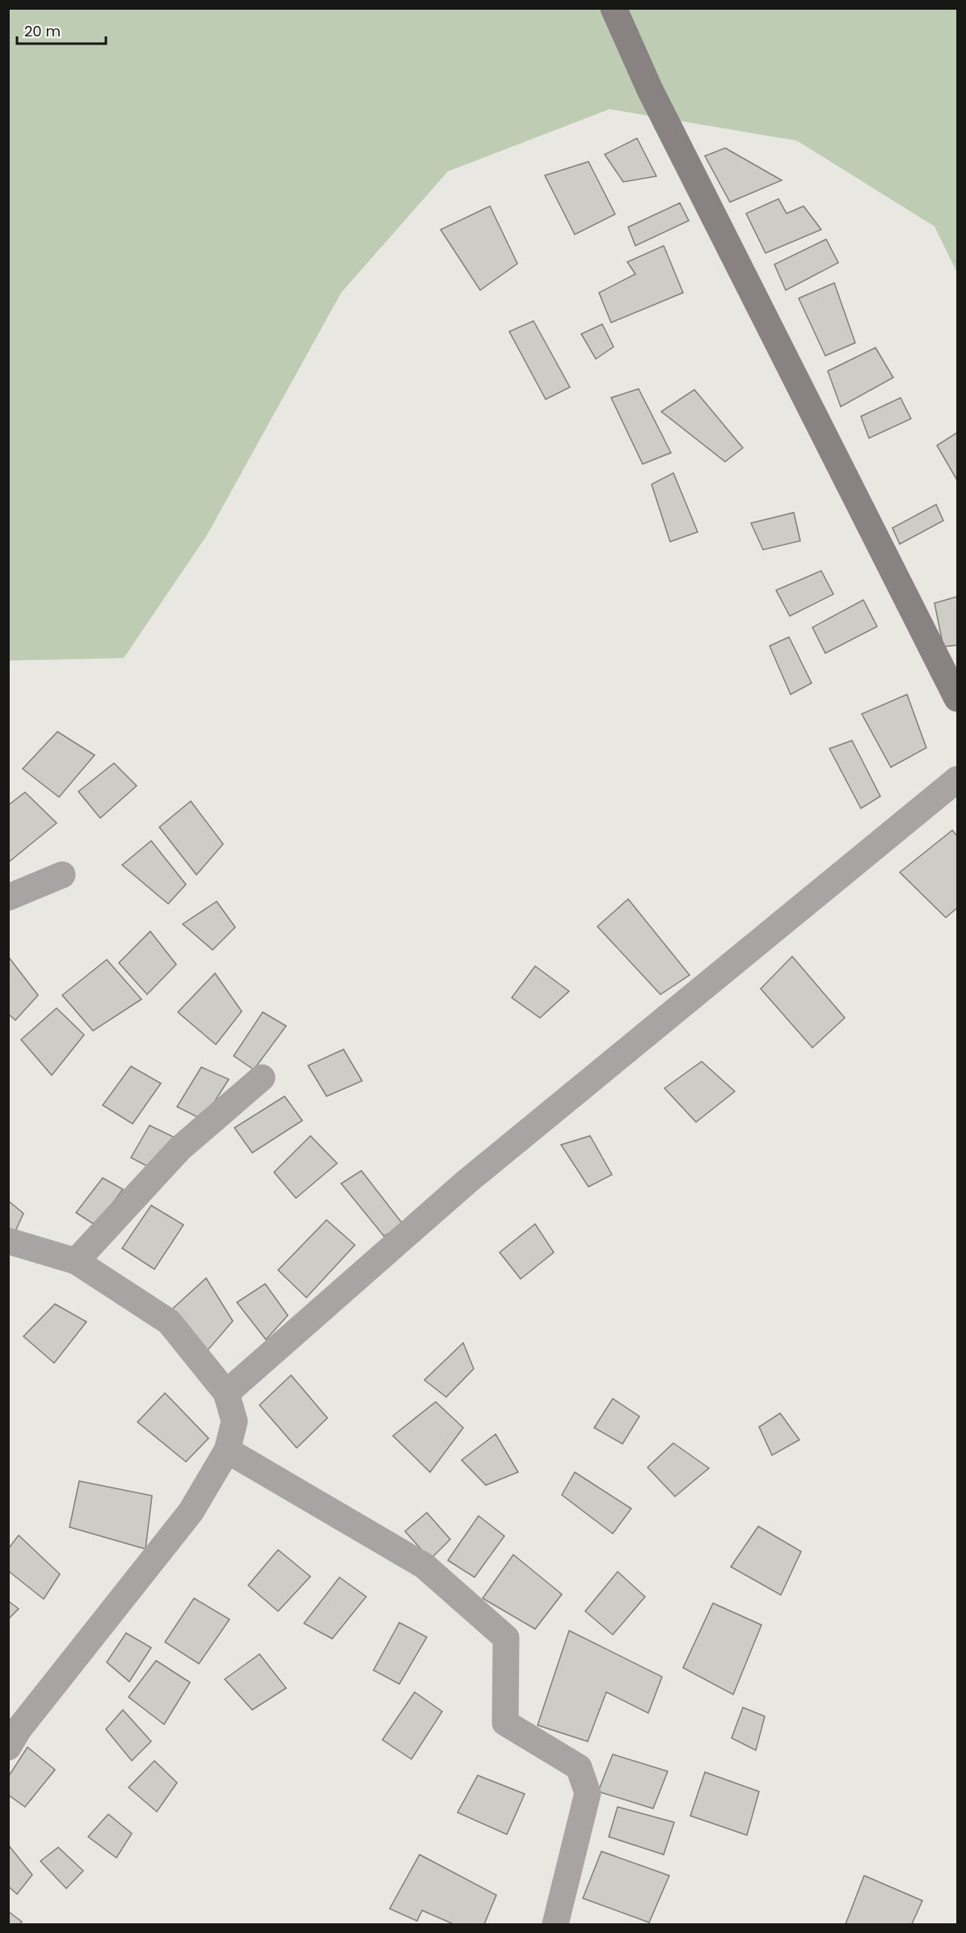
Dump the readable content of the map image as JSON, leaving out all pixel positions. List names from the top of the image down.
{
  "scale_bar": "20 m"
}
